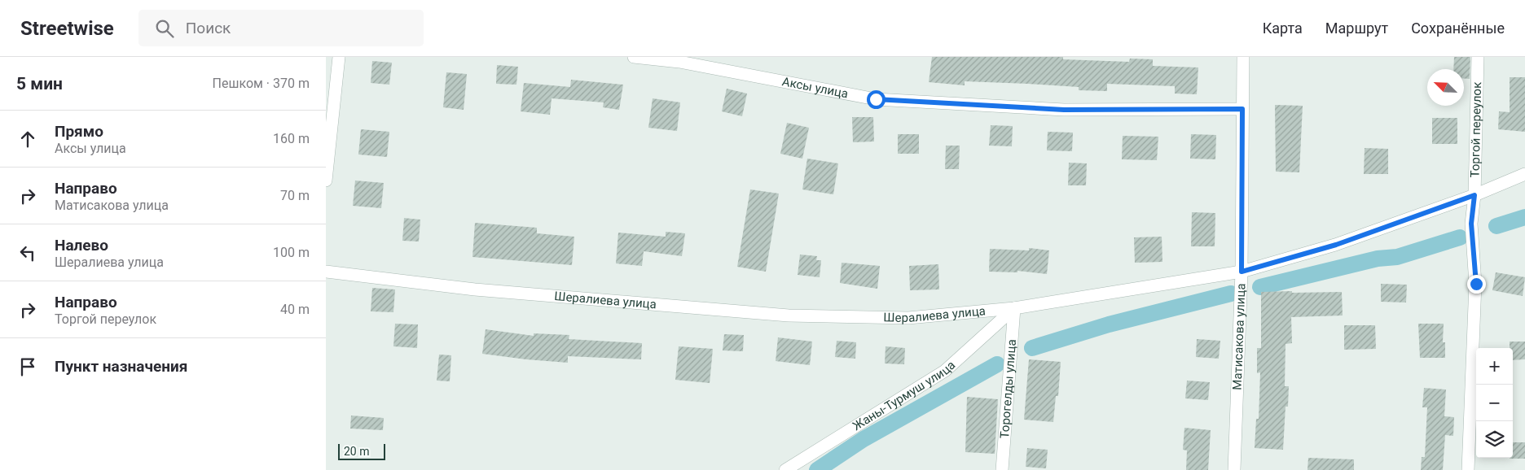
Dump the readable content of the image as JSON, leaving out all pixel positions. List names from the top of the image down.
{
  "streets": {
    "street": [
      "Аксы улица",
      "Торгой переулок",
      "Шералиева улица",
      "Матисакова улица",
      "Торогелды улица",
      "Жаны-Турмуш улица"
    ]
  },
  "crossings": [
    ["Аксы улица", "Матисакова улица"],
    ["Торгой переулок", "Шералиева улица"],
    ["Шералиева улица", "Матисакова улица"],
    ["Шералиева улица", "Торогелды улица"],
    ["Шералиева улица", "Жаны-Турмуш улица"],
    ["Торогелды улица", "Жаны-Турмуш улица"]
  ],
  "scale_bar": "20 m",
  "north": "top left",
  "page": {
    "header": "Streetwise",
    "search": "Поиск",
    "nav": ["Карта", "Маршрут", "Сохранённые"],
    "heading": ["5 мин", "Пешком · 370 m"],
    "list": [
      ["Прямо", "Аксы улица", "160 m"],
      ["Направо", "Матисакова улица", "70 m"],
      ["Налево", "Шералиева улица", "100 m"],
      ["Направо", "Торгой переулок", "40 m"],
      "Пункт назначения"
    ],
    "map_buttons": ["+", "−"],
    "scale": "20 m"
  }
}
